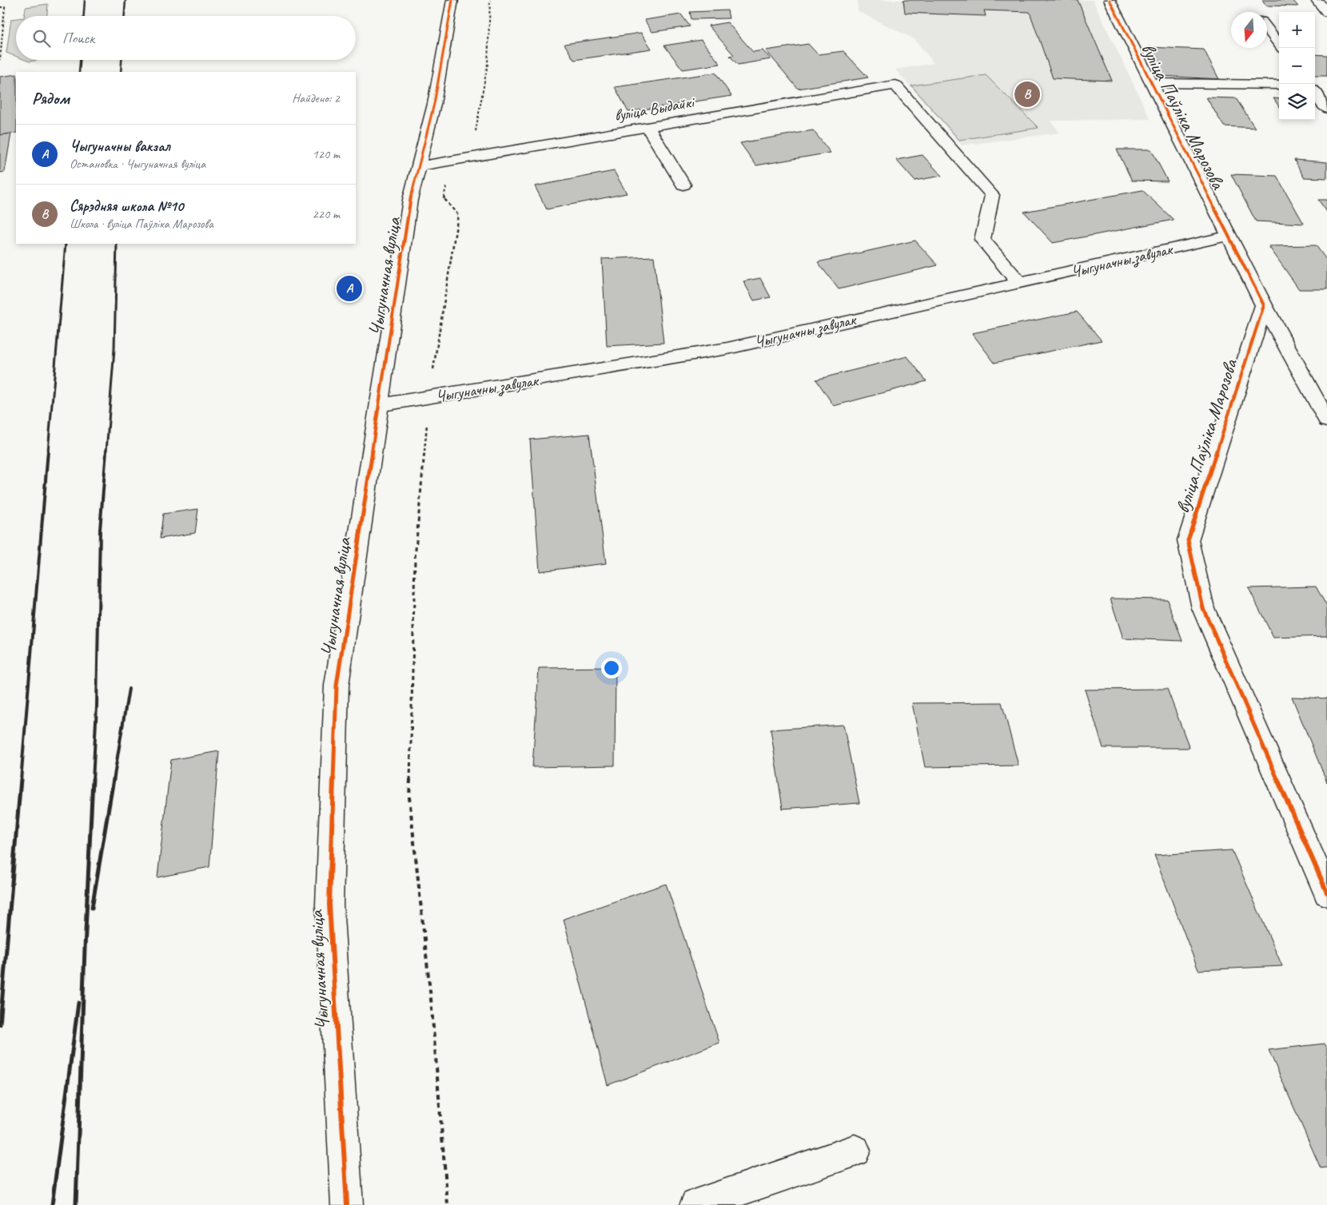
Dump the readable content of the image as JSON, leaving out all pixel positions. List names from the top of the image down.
{
  "streets": {
    "street": [
      "вуліца Выдайкі",
      "вуліца Паўліка Марозова",
      "Чыгуначны завулак",
      "Чыгуначная вуліца"
    ]
  },
  "crossings": [
    ["вуліца Выдайкі", "Чыгуначны завулак"],
    ["вуліца Выдайкі", "Чыгуначная вуліца"],
    ["вуліца Паўліка Марозова", "Чыгуначны завулак"],
    ["Чыгуначны завулак", "Чыгуначная вуліца"]
  ],
  "north": "bottom",
  "page": {
    "map_buttons": ["+", "−"],
    "search": "Поиск",
    "heading": ["Рядом", "Найдено: 2"],
    "pins": ["B", "A"],
    "list": [
      {
        "mark": "A",
        "name": "Чыгуначны вакзал",
        "note": "Остановка · Чыгуначная вуліца",
        "value": "120 m"
      },
      {
        "mark": "B",
        "name": "Сярэдняя школа №10",
        "note": "Школа · вуліца Паўліка Марозова",
        "value": "220 m"
      }
    ]
  }
}
